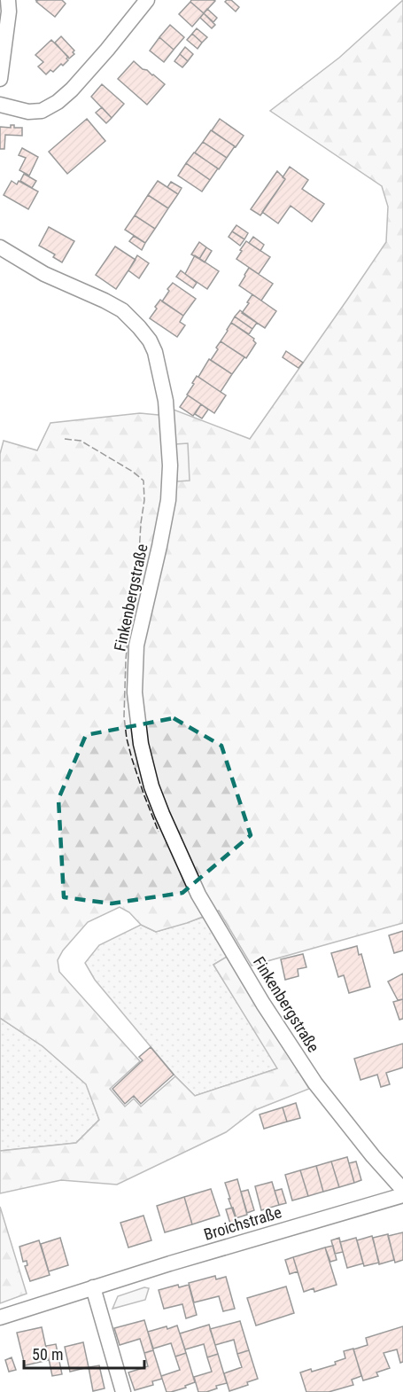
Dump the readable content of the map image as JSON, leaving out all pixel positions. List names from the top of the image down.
{
  "streets": {
    "street": ["Finkenbergstraße", "Broichstraße"]
  },
  "scale_bar": "50 m"
}
